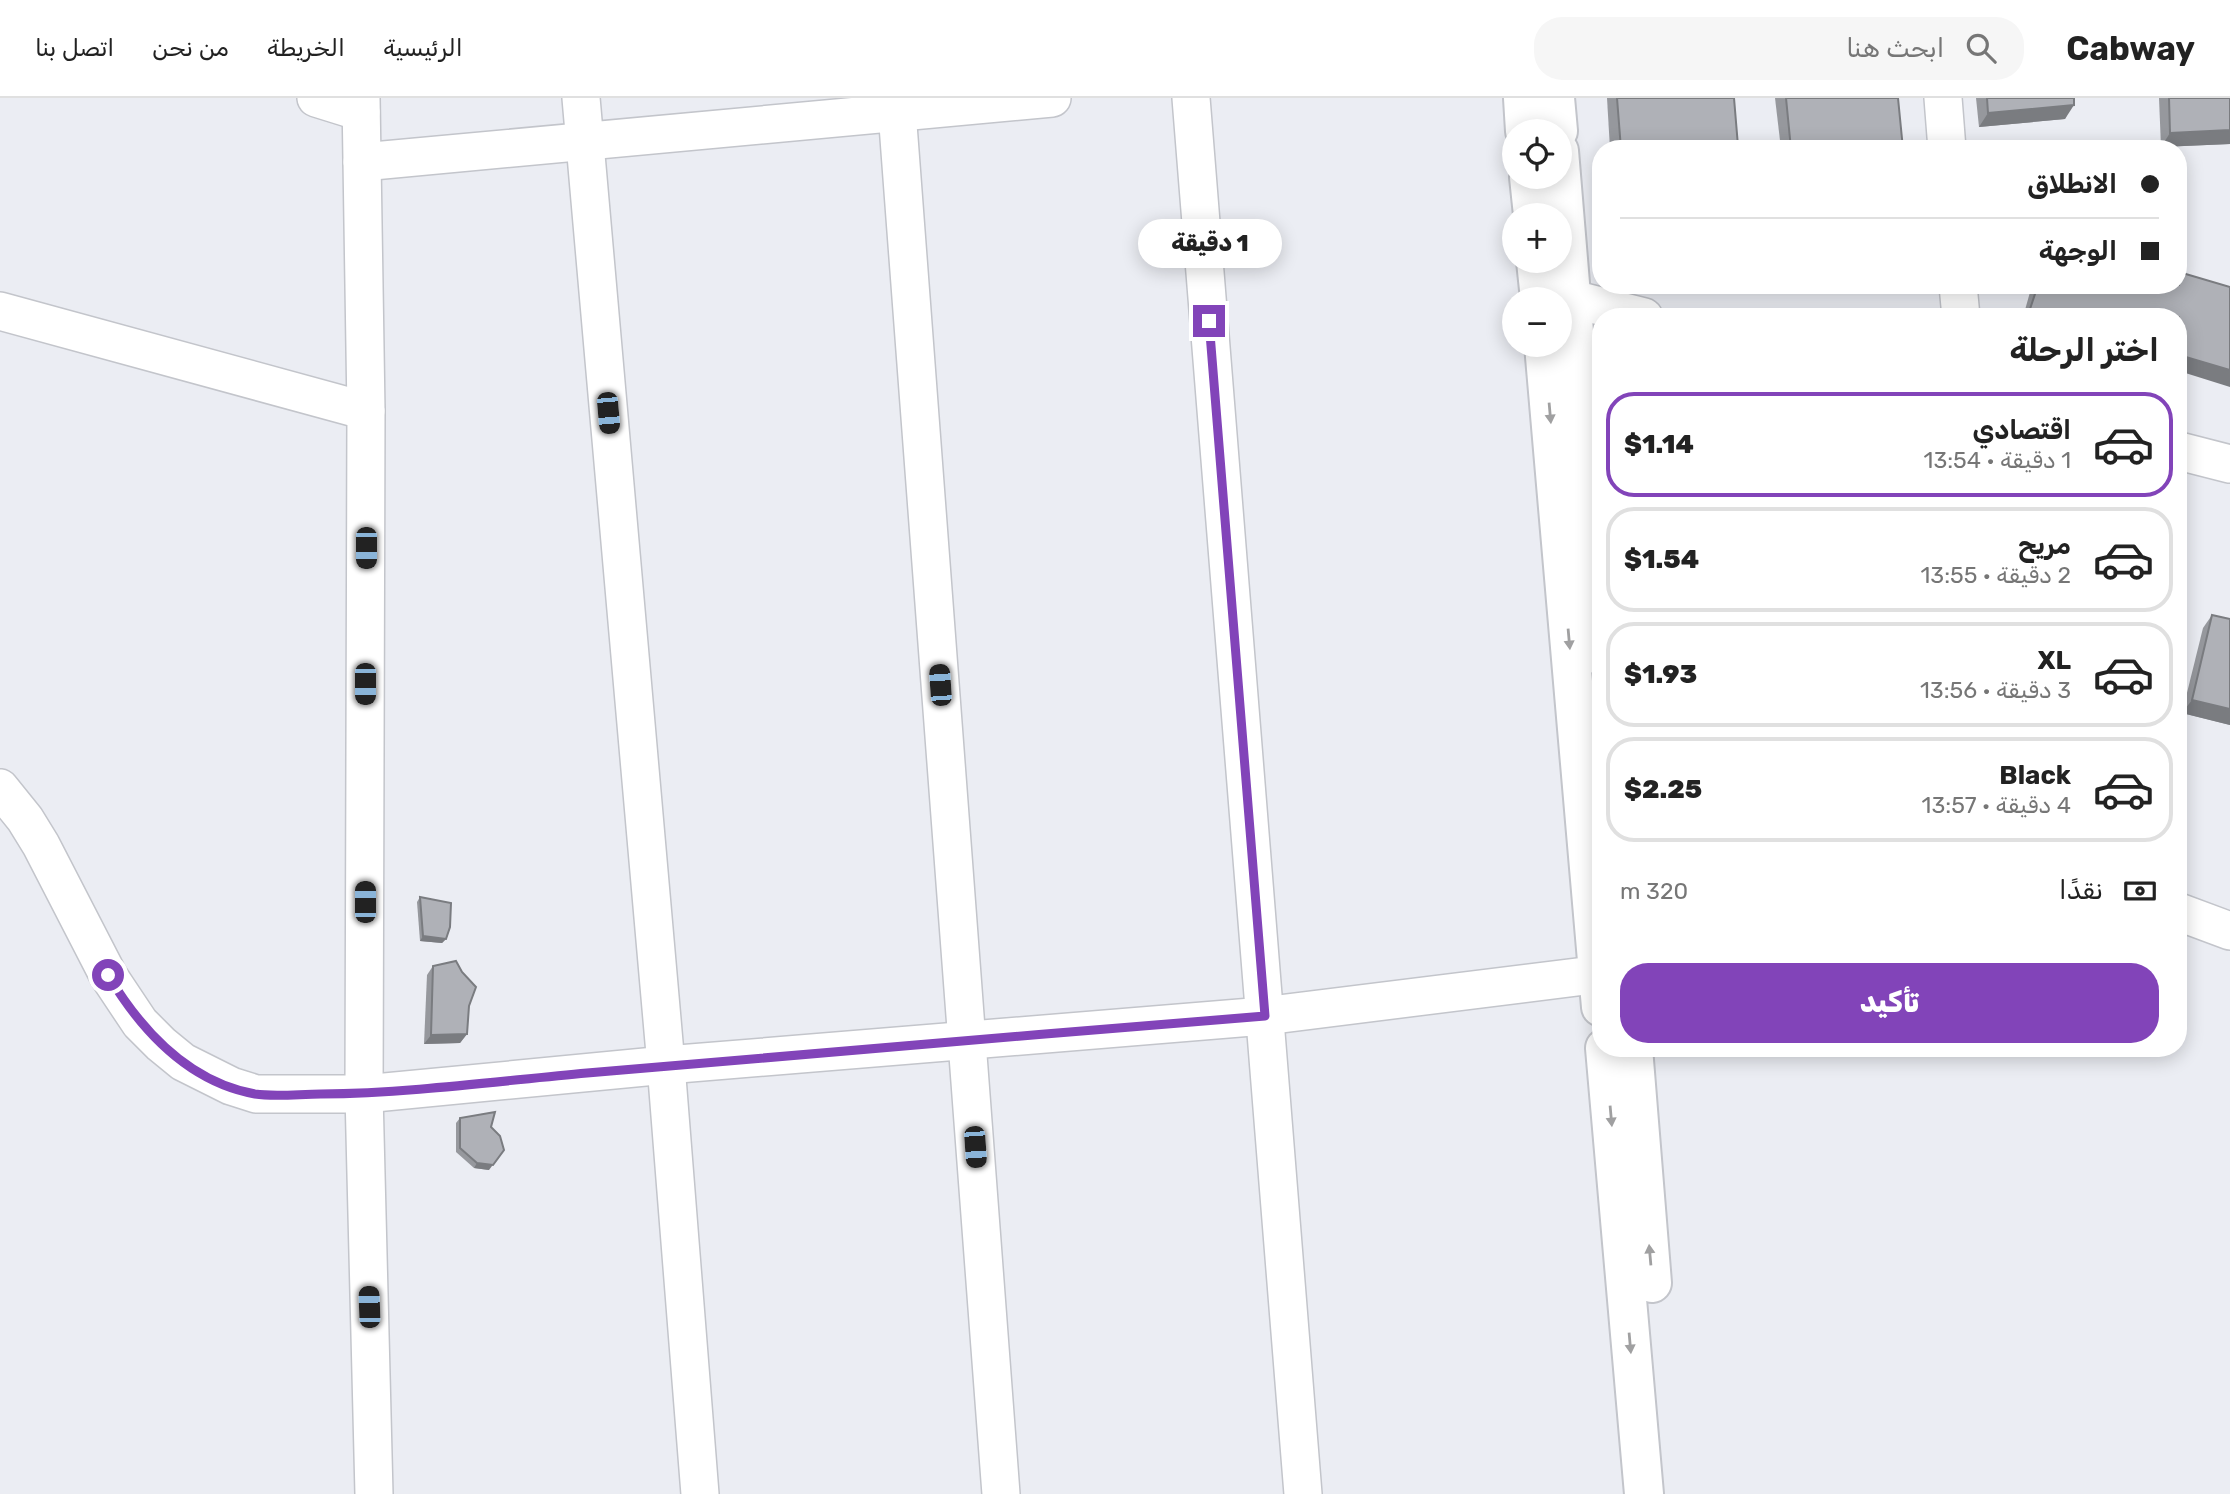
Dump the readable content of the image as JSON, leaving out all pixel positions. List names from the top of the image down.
{
  "page": {
    "header": "Cabway",
    "search": "ابحث هنا",
    "nav": [
      "الرئيسية",
      "الخريطة",
      "من نحن",
      "اتصل بنا"
    ],
    "map_buttons": ["+", "−"],
    "banner": ["الانطلاق", "الوجهة"],
    "bubble": "1 دقيقة",
    "heading": "اختر الرحلة",
    "list": [
      {
        "name": "اقتصادي",
        "note": "1 دقيقة · 13:54",
        "value": "$1.14"
      },
      {
        "name": "مريح",
        "note": "2 دقيقة · 13:55",
        "value": "$1.54"
      },
      {
        "name": "XL",
        "note": "3 دقيقة · 13:56",
        "value": "$1.93"
      },
      {
        "name": "Black",
        "note": "4 دقيقة · 13:57",
        "value": "$2.25"
      }
    ],
    "pay": ["نقدًا", "320 m"],
    "buttons": "تأكيد"
  }
}
